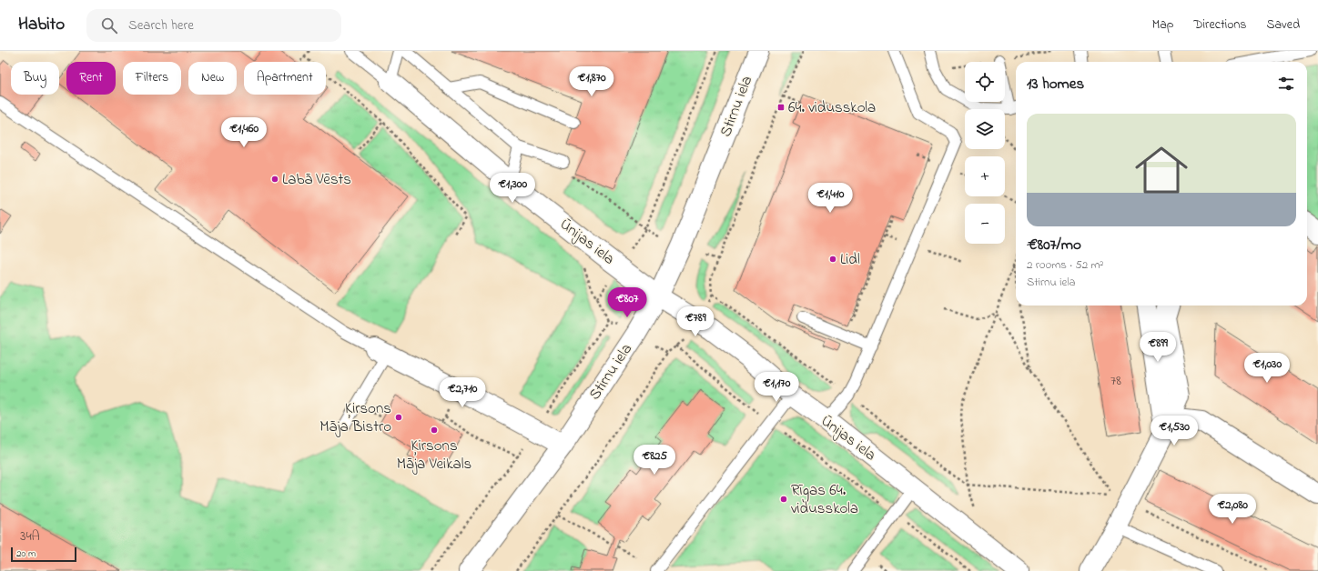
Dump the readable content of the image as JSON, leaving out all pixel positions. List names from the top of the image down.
{
  "streets": {
    "street": ["Stirnu iela", "Ūnijas iela"]
  },
  "crossings": [
    ["Stirnu iela", "Ūnijas iela"]
  ],
  "places": {
    "transit": ["64. vidusskola"],
    "other": [
      "Labā Vēsts",
      "Lidl",
      "Ķirsons Māja Bistro",
      "Ķirsons Māja Veikals",
      "Rīgas 64. vidusskola"
    ]
  },
  "house_numbers": ["78", "34A"],
  "scale_bar": "20 m",
  "page": {
    "header": "Habito",
    "search": "Search here",
    "nav": ["Map", "Directions", "Saved"],
    "map_buttons": ["+", "−"],
    "chip": [
      "Buy",
      "Rent",
      "Filters",
      "New",
      "Apartment"
    ],
    "heading": "13 homes",
    "price": [
      "€1,870",
      "€1,460",
      "€1,300",
      "€1,410",
      "€807",
      "€789",
      "€899",
      "€1,030",
      "€1,170",
      "€2,710",
      "€1,530",
      "€825",
      "€2,080"
    ],
    "list": [
      {
        "name": "€807/mo",
        "note": "2 rooms · 52 m² · Stirnu iela"
      }
    ],
    "scale": "20 m"
  }
}
